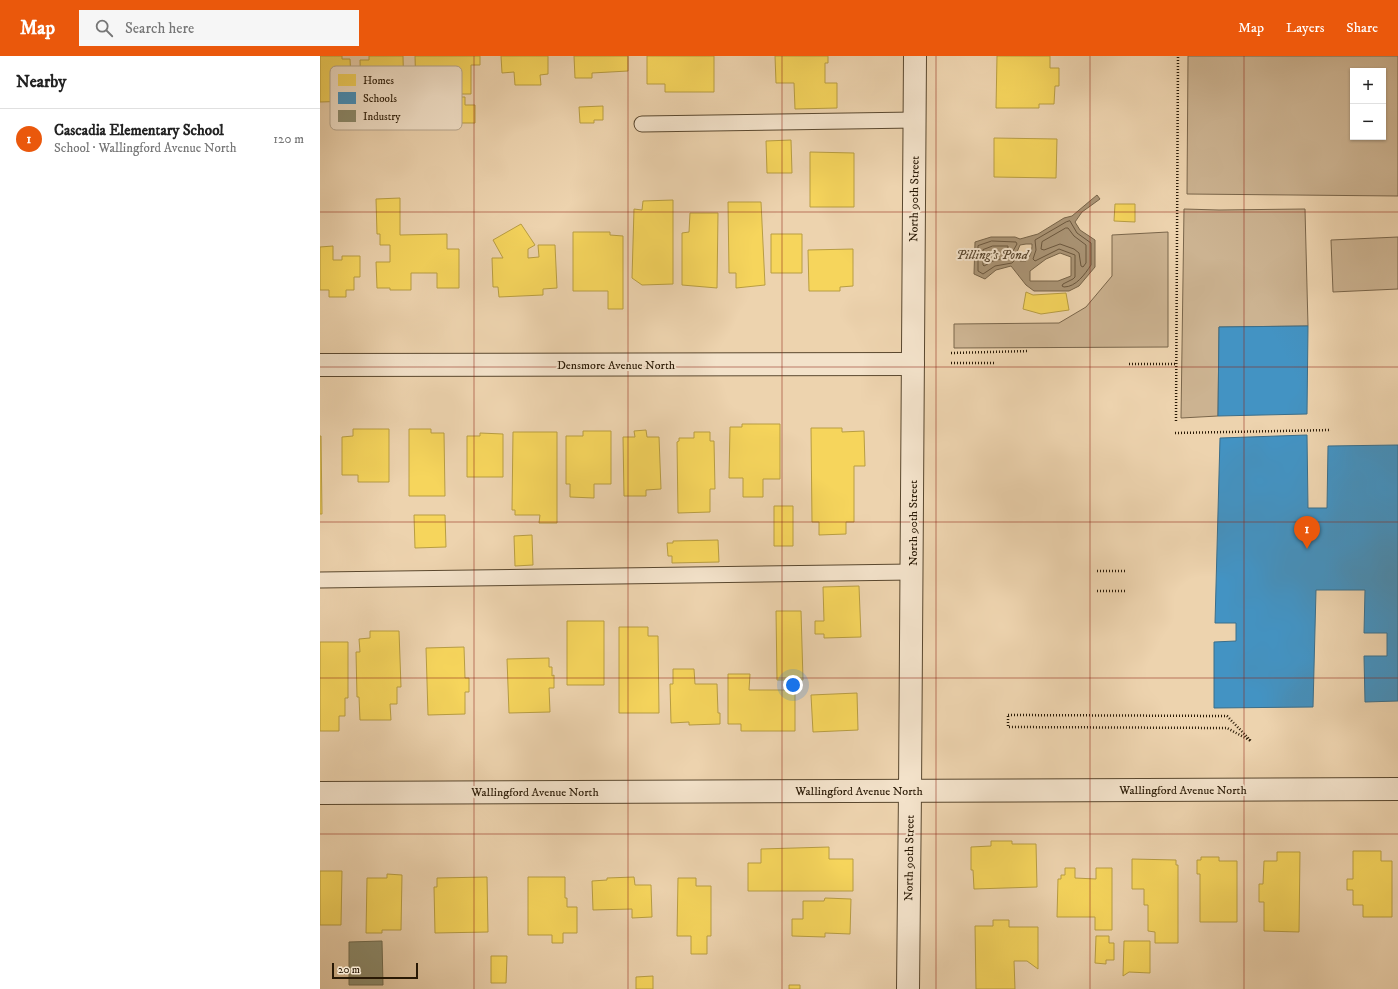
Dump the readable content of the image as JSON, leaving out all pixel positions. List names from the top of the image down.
{
  "streets": {
    "street": ["North 90th Street", "Densmore Avenue North", "Wallingford Avenue North"]
  },
  "crossings": [
    ["North 90th Street", "Densmore Avenue North"],
    ["North 90th Street", "Wallingford Avenue North"]
  ],
  "water": ["Pilling's Pond"],
  "legend": ["Homes", "Schools", "Industry"],
  "scale_bar": "20 m",
  "page": {
    "header": "Map",
    "search": "Search here",
    "nav": ["Map", "Layers", "Share"],
    "heading": "Nearby",
    "map_buttons": ["+", "−"],
    "list": [
      {
        "mark": "1",
        "name": "Cascadia Elementary School",
        "note": "School · Wallingford Avenue North",
        "value": "120 m"
      }
    ],
    "pins": "1",
    "scale": "20 m"
  }
}
